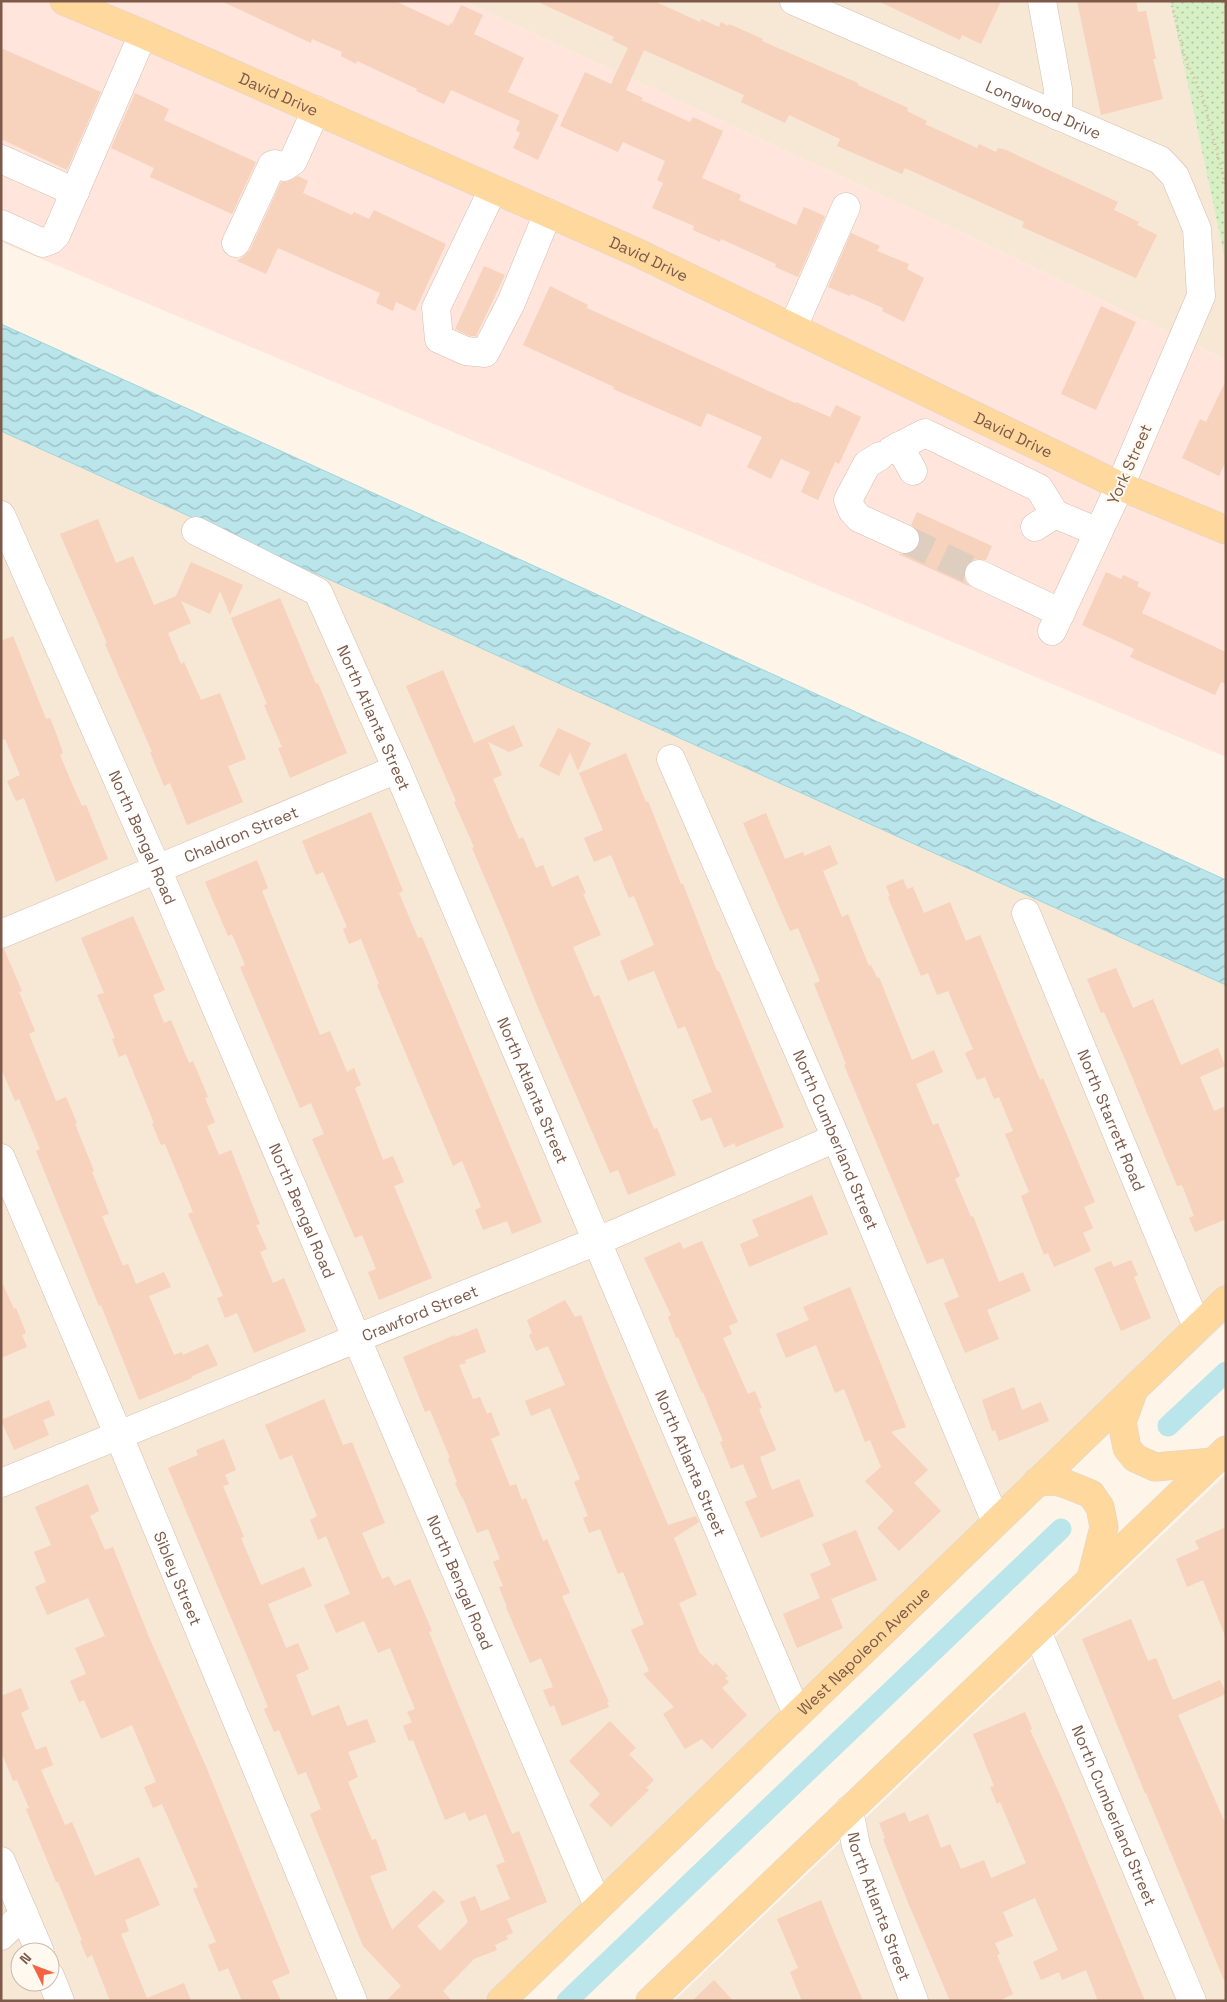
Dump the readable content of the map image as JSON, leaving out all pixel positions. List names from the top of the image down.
{
  "streets": {
    "main road": ["David Drive", "West Napoleon Avenue"],
    "street": [
      "Longwood Drive",
      "York Street",
      "North Atlanta Street",
      "Chaldron Street",
      "North Bengal Road",
      "North Starrett Road",
      "North Cumberland Street",
      "Crawford Street",
      "Sibley Street"
    ]
  },
  "crossings": [
    ["David Drive", "York Street"],
    ["Longwood Drive", "York Street"],
    ["North Atlanta Street", "Chaldron Street"],
    ["North Atlanta Street", "Crawford Street"],
    ["North Atlanta Street", "West Napoleon Avenue"],
    ["Chaldron Street", "North Bengal Road"],
    ["North Bengal Road", "Crawford Street"],
    ["North Bengal Road", "West Napoleon Avenue"],
    ["North Starrett Road", "West Napoleon Avenue"],
    ["North Cumberland Street", "Crawford Street"],
    ["North Cumberland Street", "West Napoleon Avenue"],
    ["Crawford Street", "Sibley Street"]
  ],
  "north": "top left"
}
